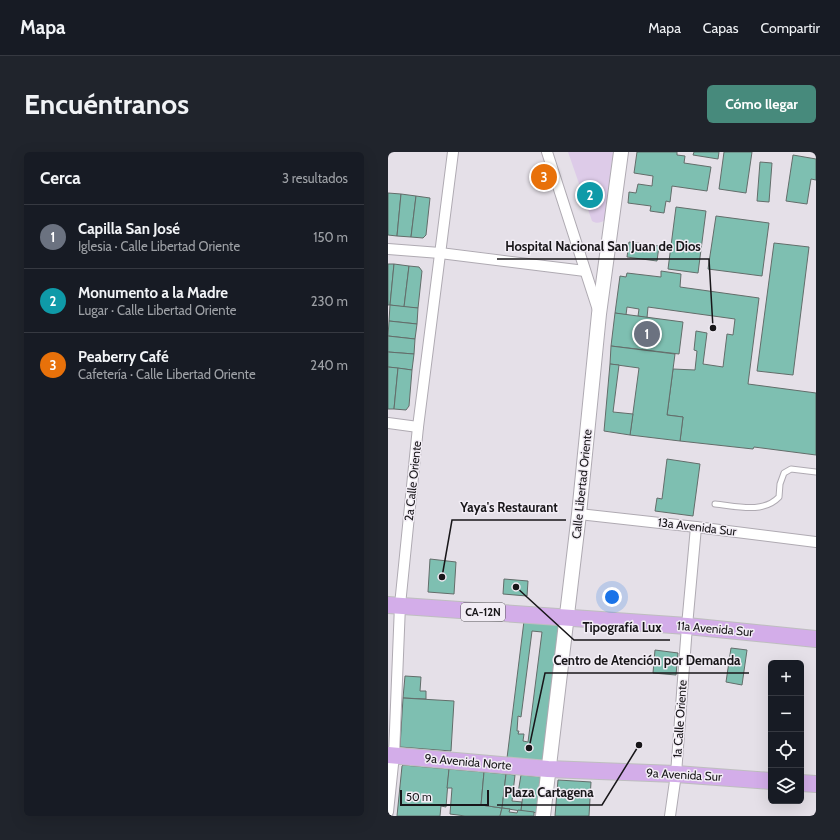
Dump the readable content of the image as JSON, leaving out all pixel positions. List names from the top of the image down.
{
  "streets": {
    "main road": [
      "Calle Libertad Oriente",
      "CA-12N",
      "11a Avenida Sur",
      "9a Avenida Norte",
      "9a Avenida Sur"
    ],
    "street": ["2a Calle Oriente", "13a Avenida Sur", "1a Calle Oriente"]
  },
  "crossings": [
    ["2a Calle Oriente", "CA-12N"],
    ["2a Calle Oriente", "9a Avenida Norte"],
    ["Calle Libertad Oriente", "13a Avenida Sur"],
    ["Calle Libertad Oriente", "CA-12N"],
    ["Calle Libertad Oriente", "11a Avenida Sur"],
    ["Calle Libertad Oriente", "9a Avenida Norte"],
    ["Calle Libertad Oriente", "9a Avenida Sur"],
    ["13a Avenida Sur", "1a Calle Oriente"],
    ["CA-12N", "11a Avenida Sur"],
    ["11a Avenida Sur", "1a Calle Oriente"],
    ["1a Calle Oriente", "9a Avenida Sur"],
    ["9a Avenida Norte", "9a Avenida Sur"]
  ],
  "places": [
    "Hospital Nacional San Juan de Dios",
    "Yaya's Restaurant",
    "Tipografía Lux",
    "Plaza Cartagena",
    "Centro de Atención por Demanda"
  ],
  "scale_bar": "50 m",
  "page": {
    "header": "Mapa",
    "nav": ["Mapa", "Capas", "Compartir"],
    "buttons": "Cómo llegar",
    "title": "Encuéntranos",
    "heading": ["Cerca", "3 resultados"],
    "pins": ["3", "2", "1"],
    "list": [
      {
        "mark": "1",
        "name": "Capilla San José",
        "note": "Iglesia · Calle Libertad Oriente",
        "value": "150 m"
      },
      {
        "mark": "2",
        "name": "Monumento a la Madre",
        "note": "Lugar · Calle Libertad Oriente",
        "value": "230 m"
      },
      {
        "mark": "3",
        "name": "Peaberry Café",
        "note": "Cafetería · Calle Libertad Oriente",
        "value": "240 m"
      }
    ],
    "map_buttons": ["+", "−"],
    "scale": "50 m"
  }
}
